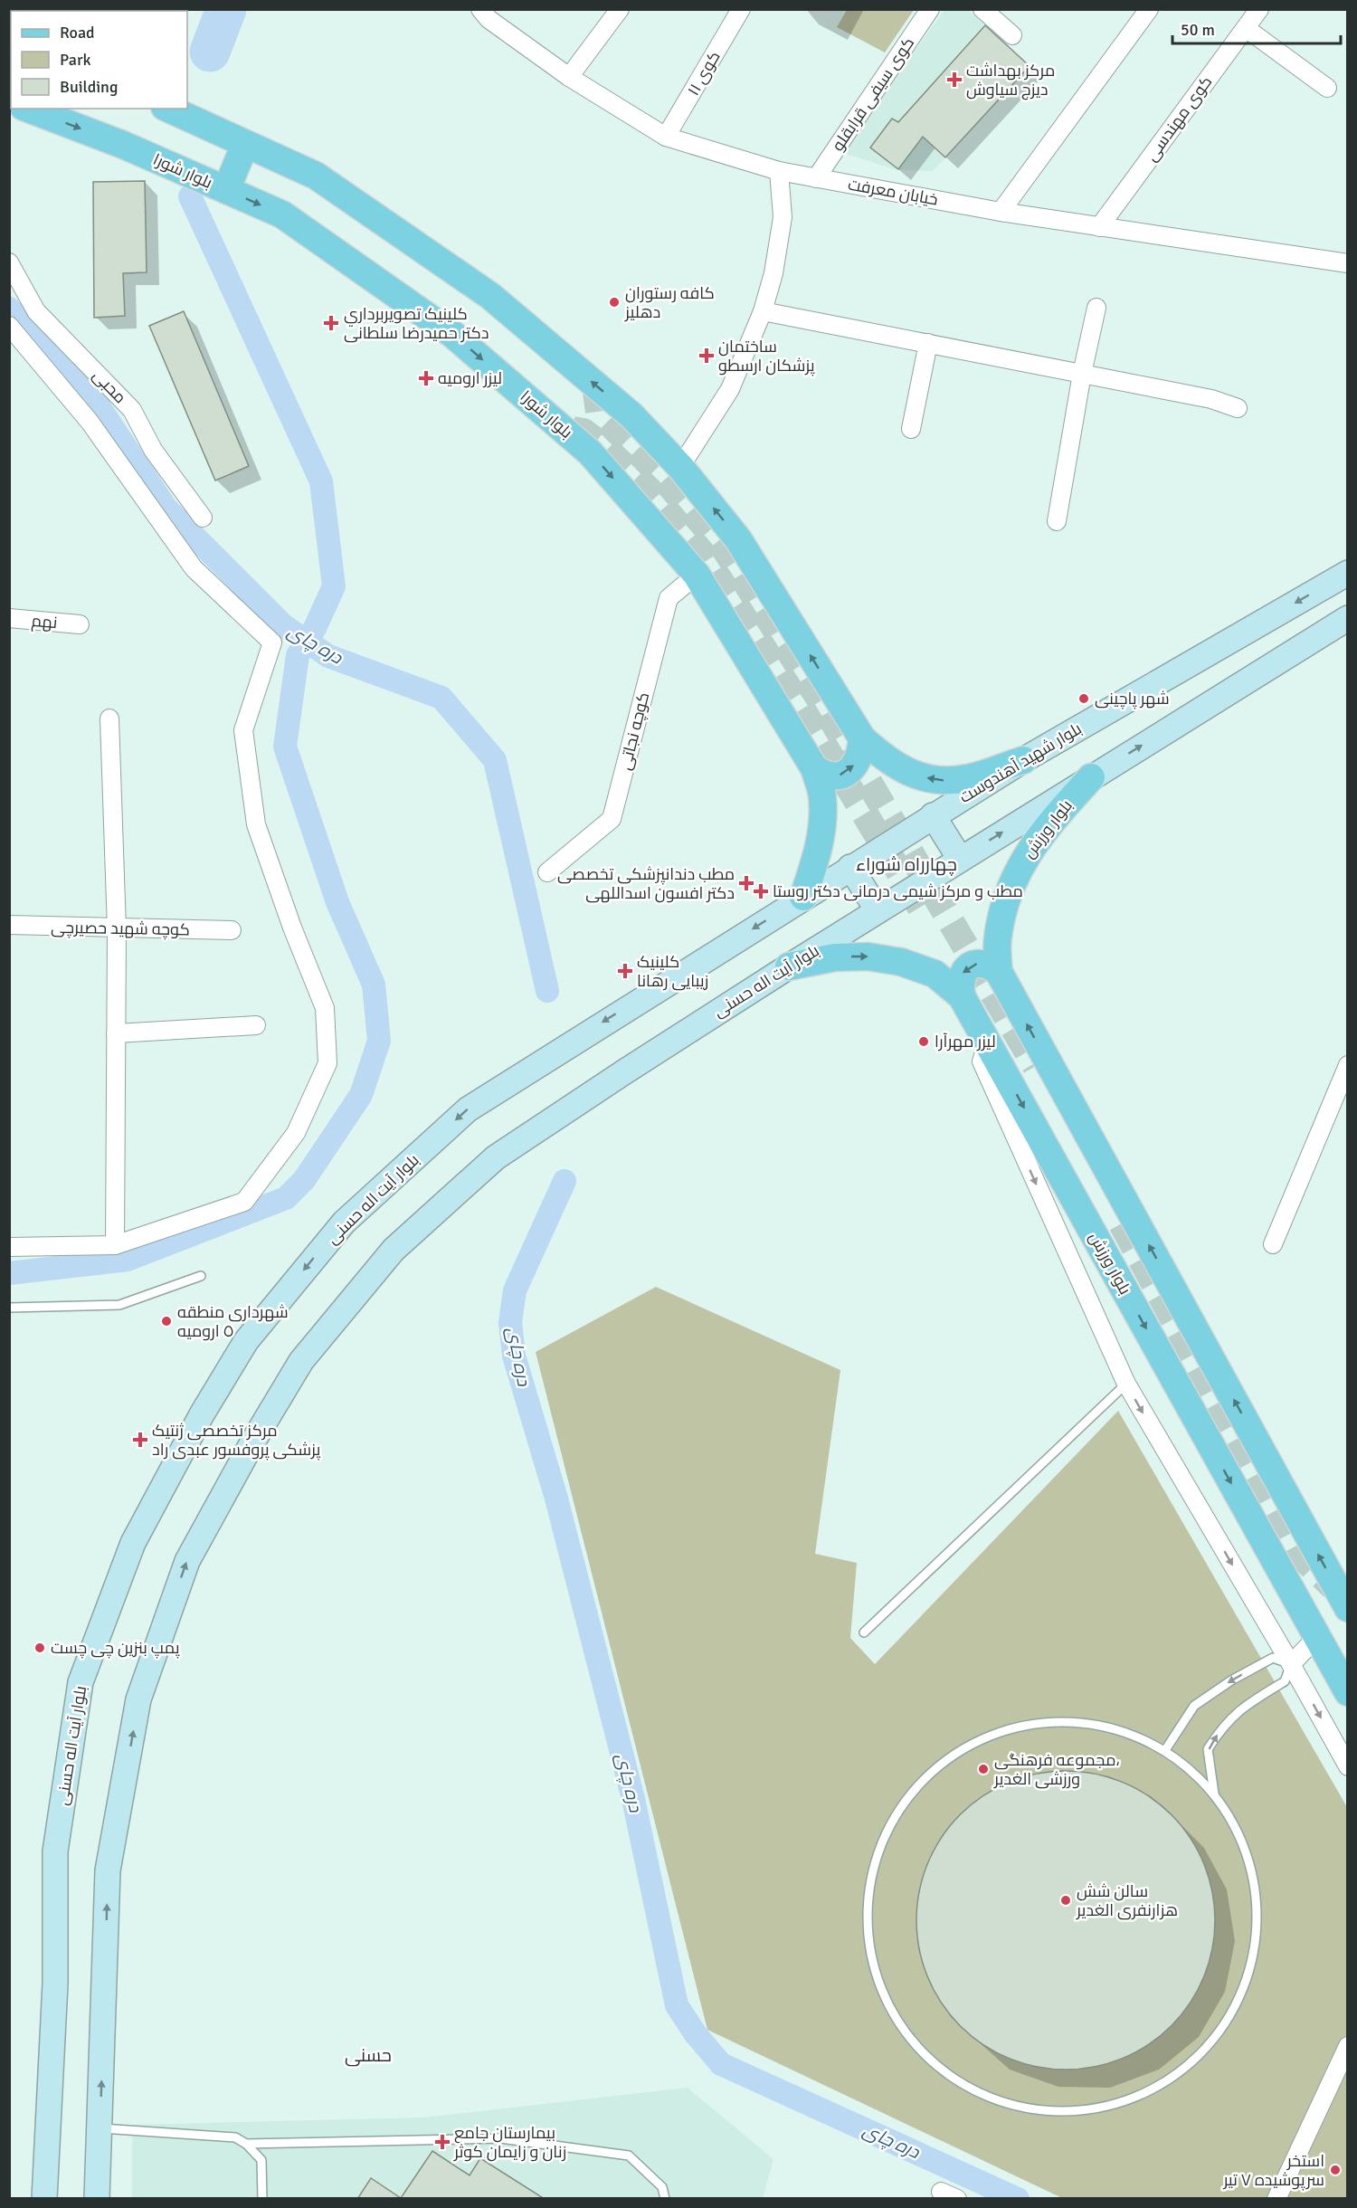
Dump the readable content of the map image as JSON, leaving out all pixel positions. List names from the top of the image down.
{
  "streets": {
    "main road": [
      "بلوار شورا",
      "بلوار شهید آهندوست",
      "بلوار ورزش",
      "بلوار آیت اله حسنی"
    ],
    "street": [
      "کوی ۱۱",
      "کوی سیفی قرابقلو",
      "کوی مهندسی",
      "خیابان معرفت",
      "محبی",
      "نهم",
      "کوچه نجاتی",
      "کوچه شهید حصیرچی"
    ]
  },
  "crossings": [
    ["کوی ۱۱", "خیابان معرفت"],
    ["کوی سیفی قرابقلو", "خیابان معرفت"],
    ["کوی مهندسی", "خیابان معرفت"],
    ["بلوار شورا", "کوچه نجاتی"],
    ["بلوار شورا", "بلوار آیت اله حسنی"],
    ["بلوار شهید آهندوست", "بلوار آیت اله حسنی"],
    ["بلوار ورزش", "بلوار آیت اله حسنی"]
  ],
  "districts": ["چهارراه شوراء", "حسنی"],
  "water": ["دره چای"],
  "places": {
    "health": [
      "مرکز بهداشت دیزج سیاوش",
      "کلینیک تصويربرداري دکتر حمیدرضا سلطانی",
      "ساختمان پزشکان ارسطو",
      "لیزر ارومیه",
      "مطب دندانپزشکی تخصصی دکتر افسون اسداللهی",
      "مطب و مرکز شیمی درمانی دکتر روستا",
      "کلینیک زیبایی رهانا",
      "مرکز تخصصی ژنتیک پزشکی پروفسور عبدی راد",
      "بیمارستان جامع زنان و زایمان کوثر"
    ],
    "other": [
      "کافه رستوران دهلیز",
      "شهر پاچینی",
      "لیزر مهرآرا",
      "شهردارى منطقه ٥ ارومیه",
      "پمپ بنزین چى چست",
      "مجموعه فرهنگی، ورزشی الغدیر",
      "سالن شش هزارنفری الغدیر",
      "استخر سرپوشیده ۷ تیر"
    ]
  },
  "legend": ["Road", "Park", "Building"],
  "scale_bar": "50 m"
}
